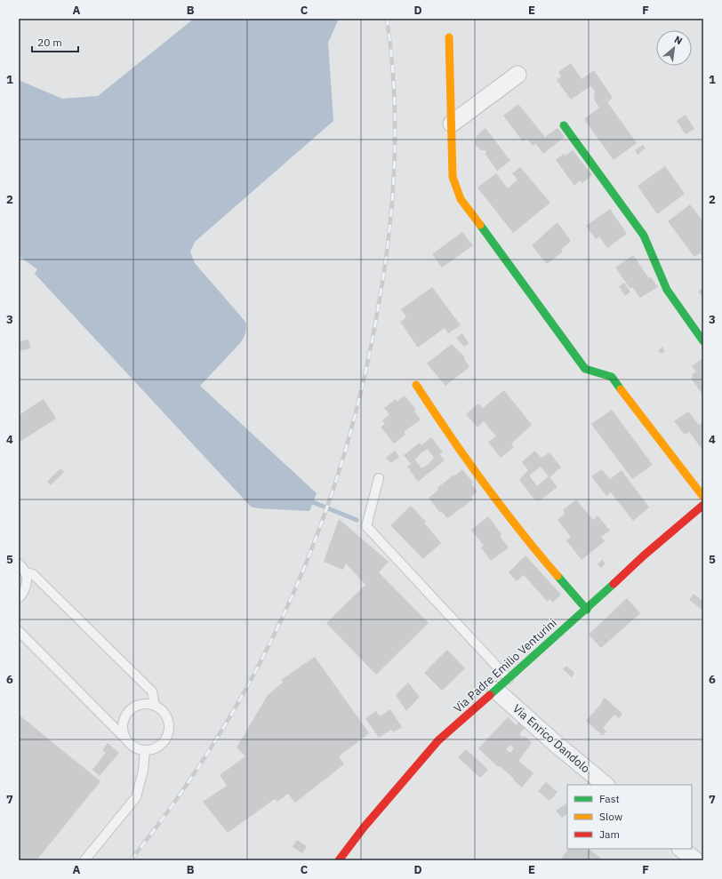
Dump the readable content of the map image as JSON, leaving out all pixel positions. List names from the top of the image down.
{
  "streets": {
    "street": ["Via Padre Emilio Venturini", "Via Enrico Dandolo"]
  },
  "crossings": [
    ["Via Padre Emilio Venturini", "Via Enrico Dandolo"]
  ],
  "legend": ["Fast", "Slow", "Jam"],
  "scale_bar": "20 m",
  "north": "top right",
  "grid": {
    "columns": [
      "A",
      "B",
      "C",
      "D",
      "E",
      "F"
    ],
    "rows": [
      "1",
      "2",
      "3",
      "4",
      "5",
      "6",
      "7"
    ]
  }
}
